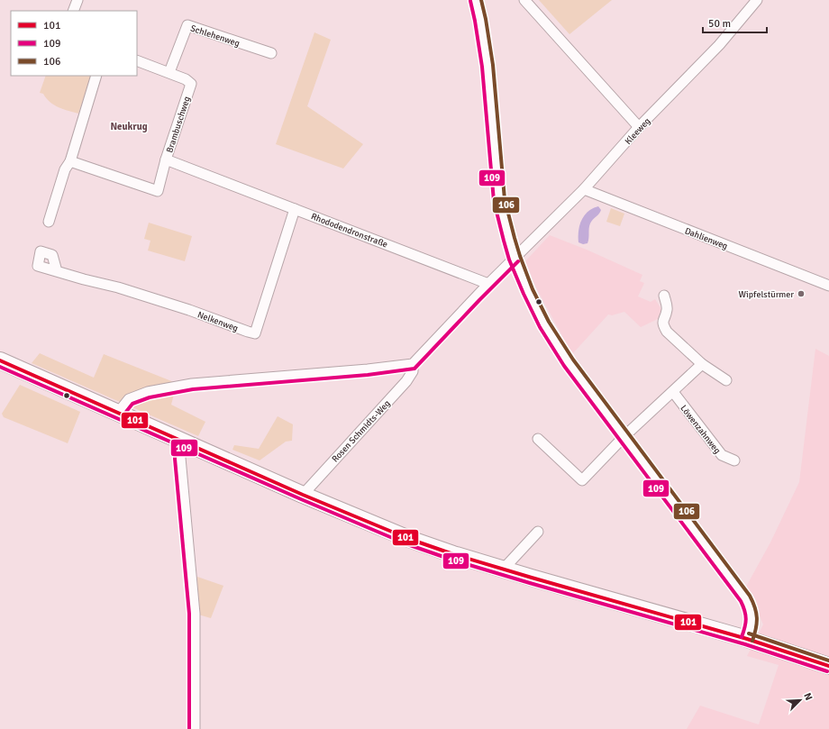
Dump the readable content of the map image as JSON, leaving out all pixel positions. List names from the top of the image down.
{
  "streets": {
    "street": [
      "Schlehenweg",
      "Brambuschweg",
      "Kleeweg",
      "Rhododendronstraße",
      "Dahlienweg",
      "Nelkenweg",
      "Löwenzahnweg",
      "Rosen Schmidts-Weg"
    ]
  },
  "crossings": [
    ["Schlehenweg", "Brambuschweg"],
    ["Brambuschweg", "Rhododendronstraße"],
    ["Kleeweg", "Rhododendronstraße"],
    ["Kleeweg", "Dahlienweg"],
    ["Kleeweg", "Rosen Schmidts-Weg"],
    ["Rhododendronstraße", "Nelkenweg"]
  ],
  "districts": ["Neukrug"],
  "places": ["Wipfelstürmer"],
  "lines": ["transit line 106", "transit line 109", "transit line 101"],
  "legend": ["101", "109", "106"],
  "scale_bar": "50 m",
  "north": "top right"
}
